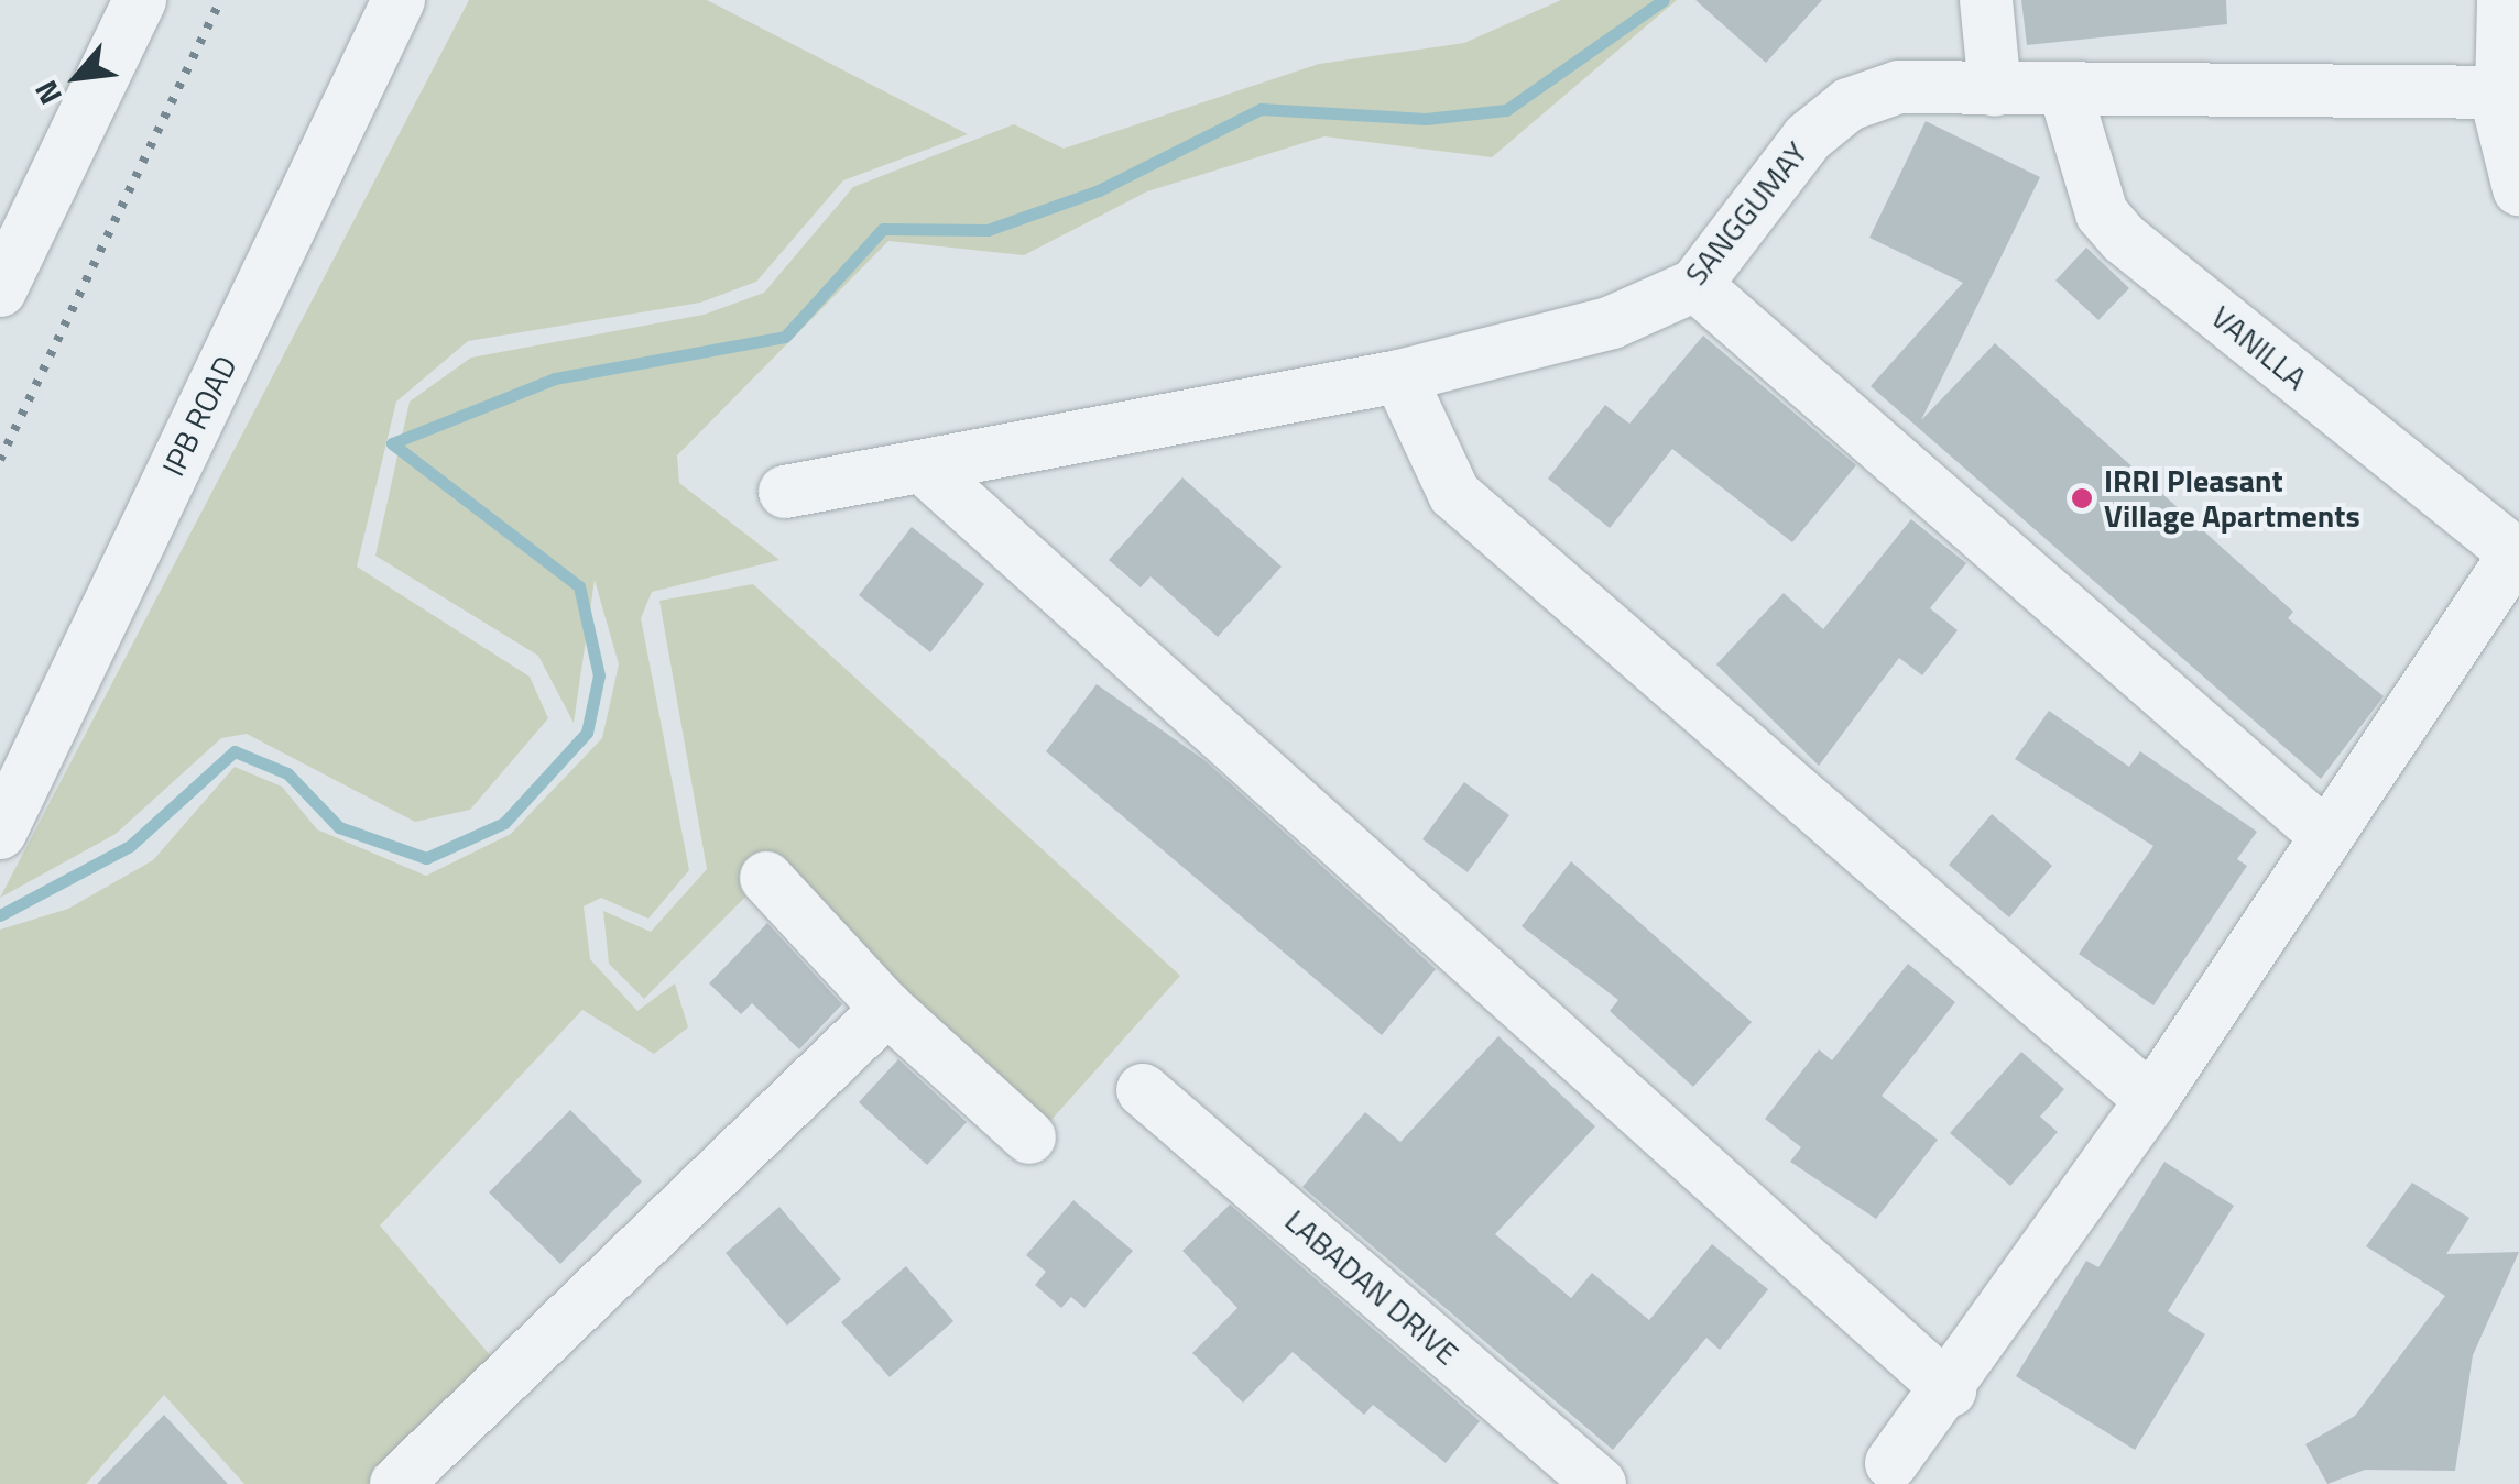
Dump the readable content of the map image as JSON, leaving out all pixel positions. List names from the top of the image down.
{
  "streets": {
    "street": [
      "SANGGUMAY",
      "VANILLA",
      "IPB ROAD",
      "LABADAN DRIVE"
    ]
  },
  "crossings": [
    ["SANGGUMAY", "VANILLA"]
  ],
  "places": ["IRRI Pleasant Village Apartments"],
  "north": "bottom left"
}
